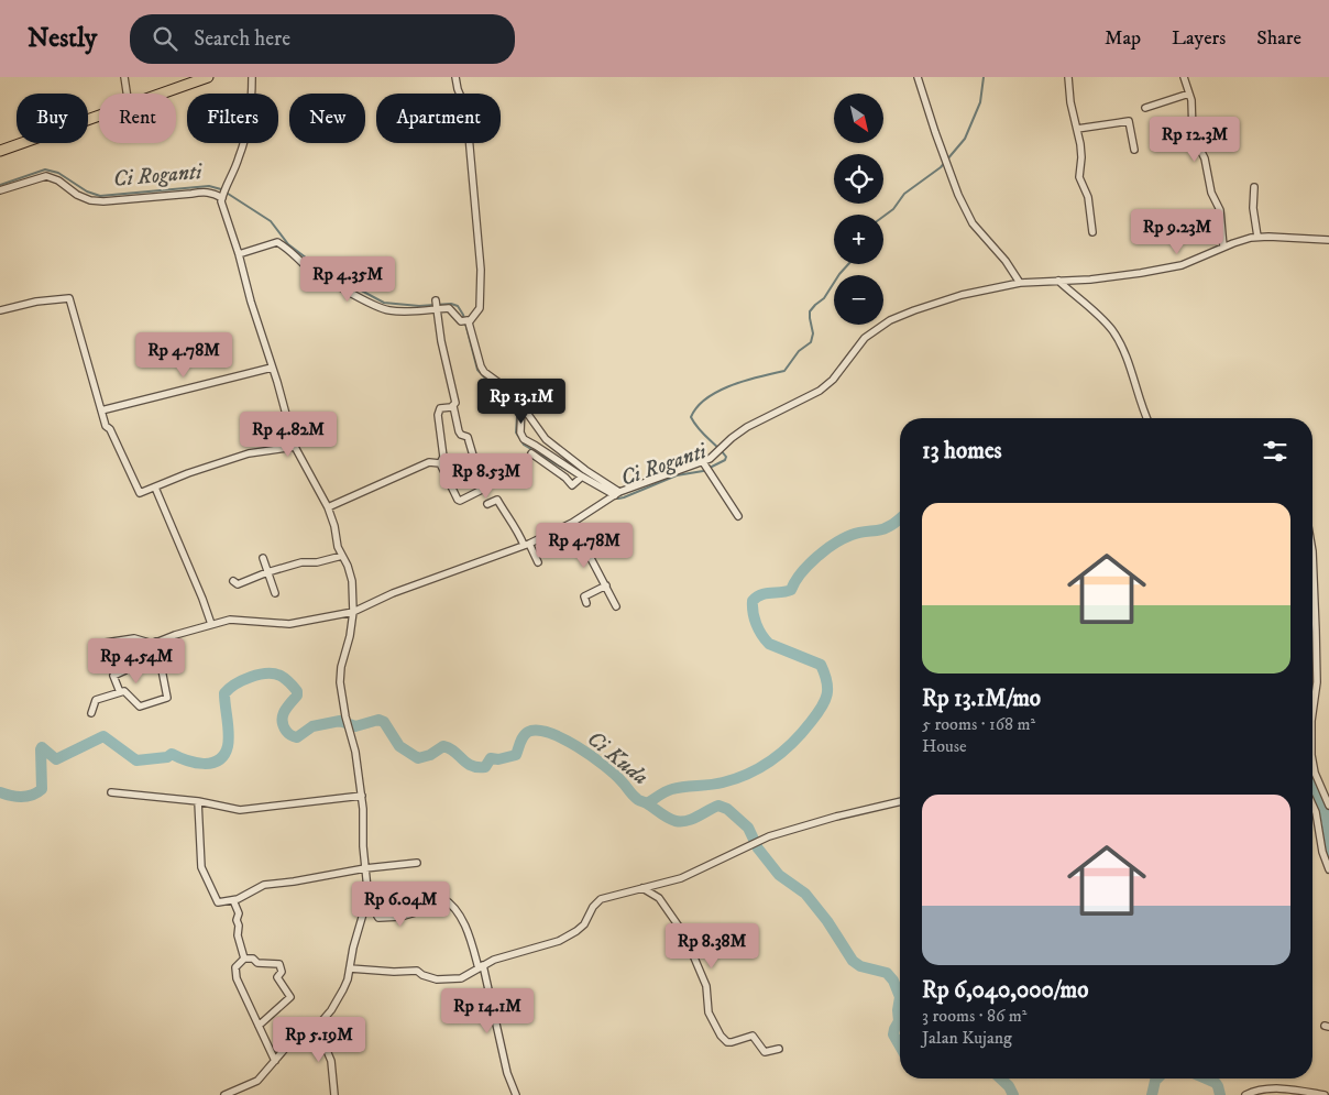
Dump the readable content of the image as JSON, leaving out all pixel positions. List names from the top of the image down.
{
  "water": ["Ci Roganti", "Ci Kuda"],
  "north": "bottom right",
  "page": {
    "header": "Nestly",
    "search": "Search here",
    "nav": ["Map", "Layers", "Share"],
    "map_buttons": ["+", "−"],
    "chip": [
      "Buy",
      "Rent",
      "Filters",
      "New",
      "Apartment"
    ],
    "price": [
      "Rp 12.3M",
      "Rp 9.23M",
      "Rp 4.35M",
      "Rp 4.78M",
      "Rp 13.1M",
      "Rp 4.82M",
      "Rp 8.53M",
      "Rp 4.78M",
      "Rp 4.54M",
      "Rp 6.04M",
      "Rp 8.38M",
      "Rp 14.1M",
      "Rp 5.19M"
    ],
    "heading": "13 homes",
    "list": [
      {
        "name": "Rp 13.1M/mo",
        "note": "5 rooms · 168 m² · House"
      },
      {
        "name": "Rp 6,040,000/mo",
        "note": "3 rooms · 86 m² · Jalan Kujang"
      }
    ]
  }
}
